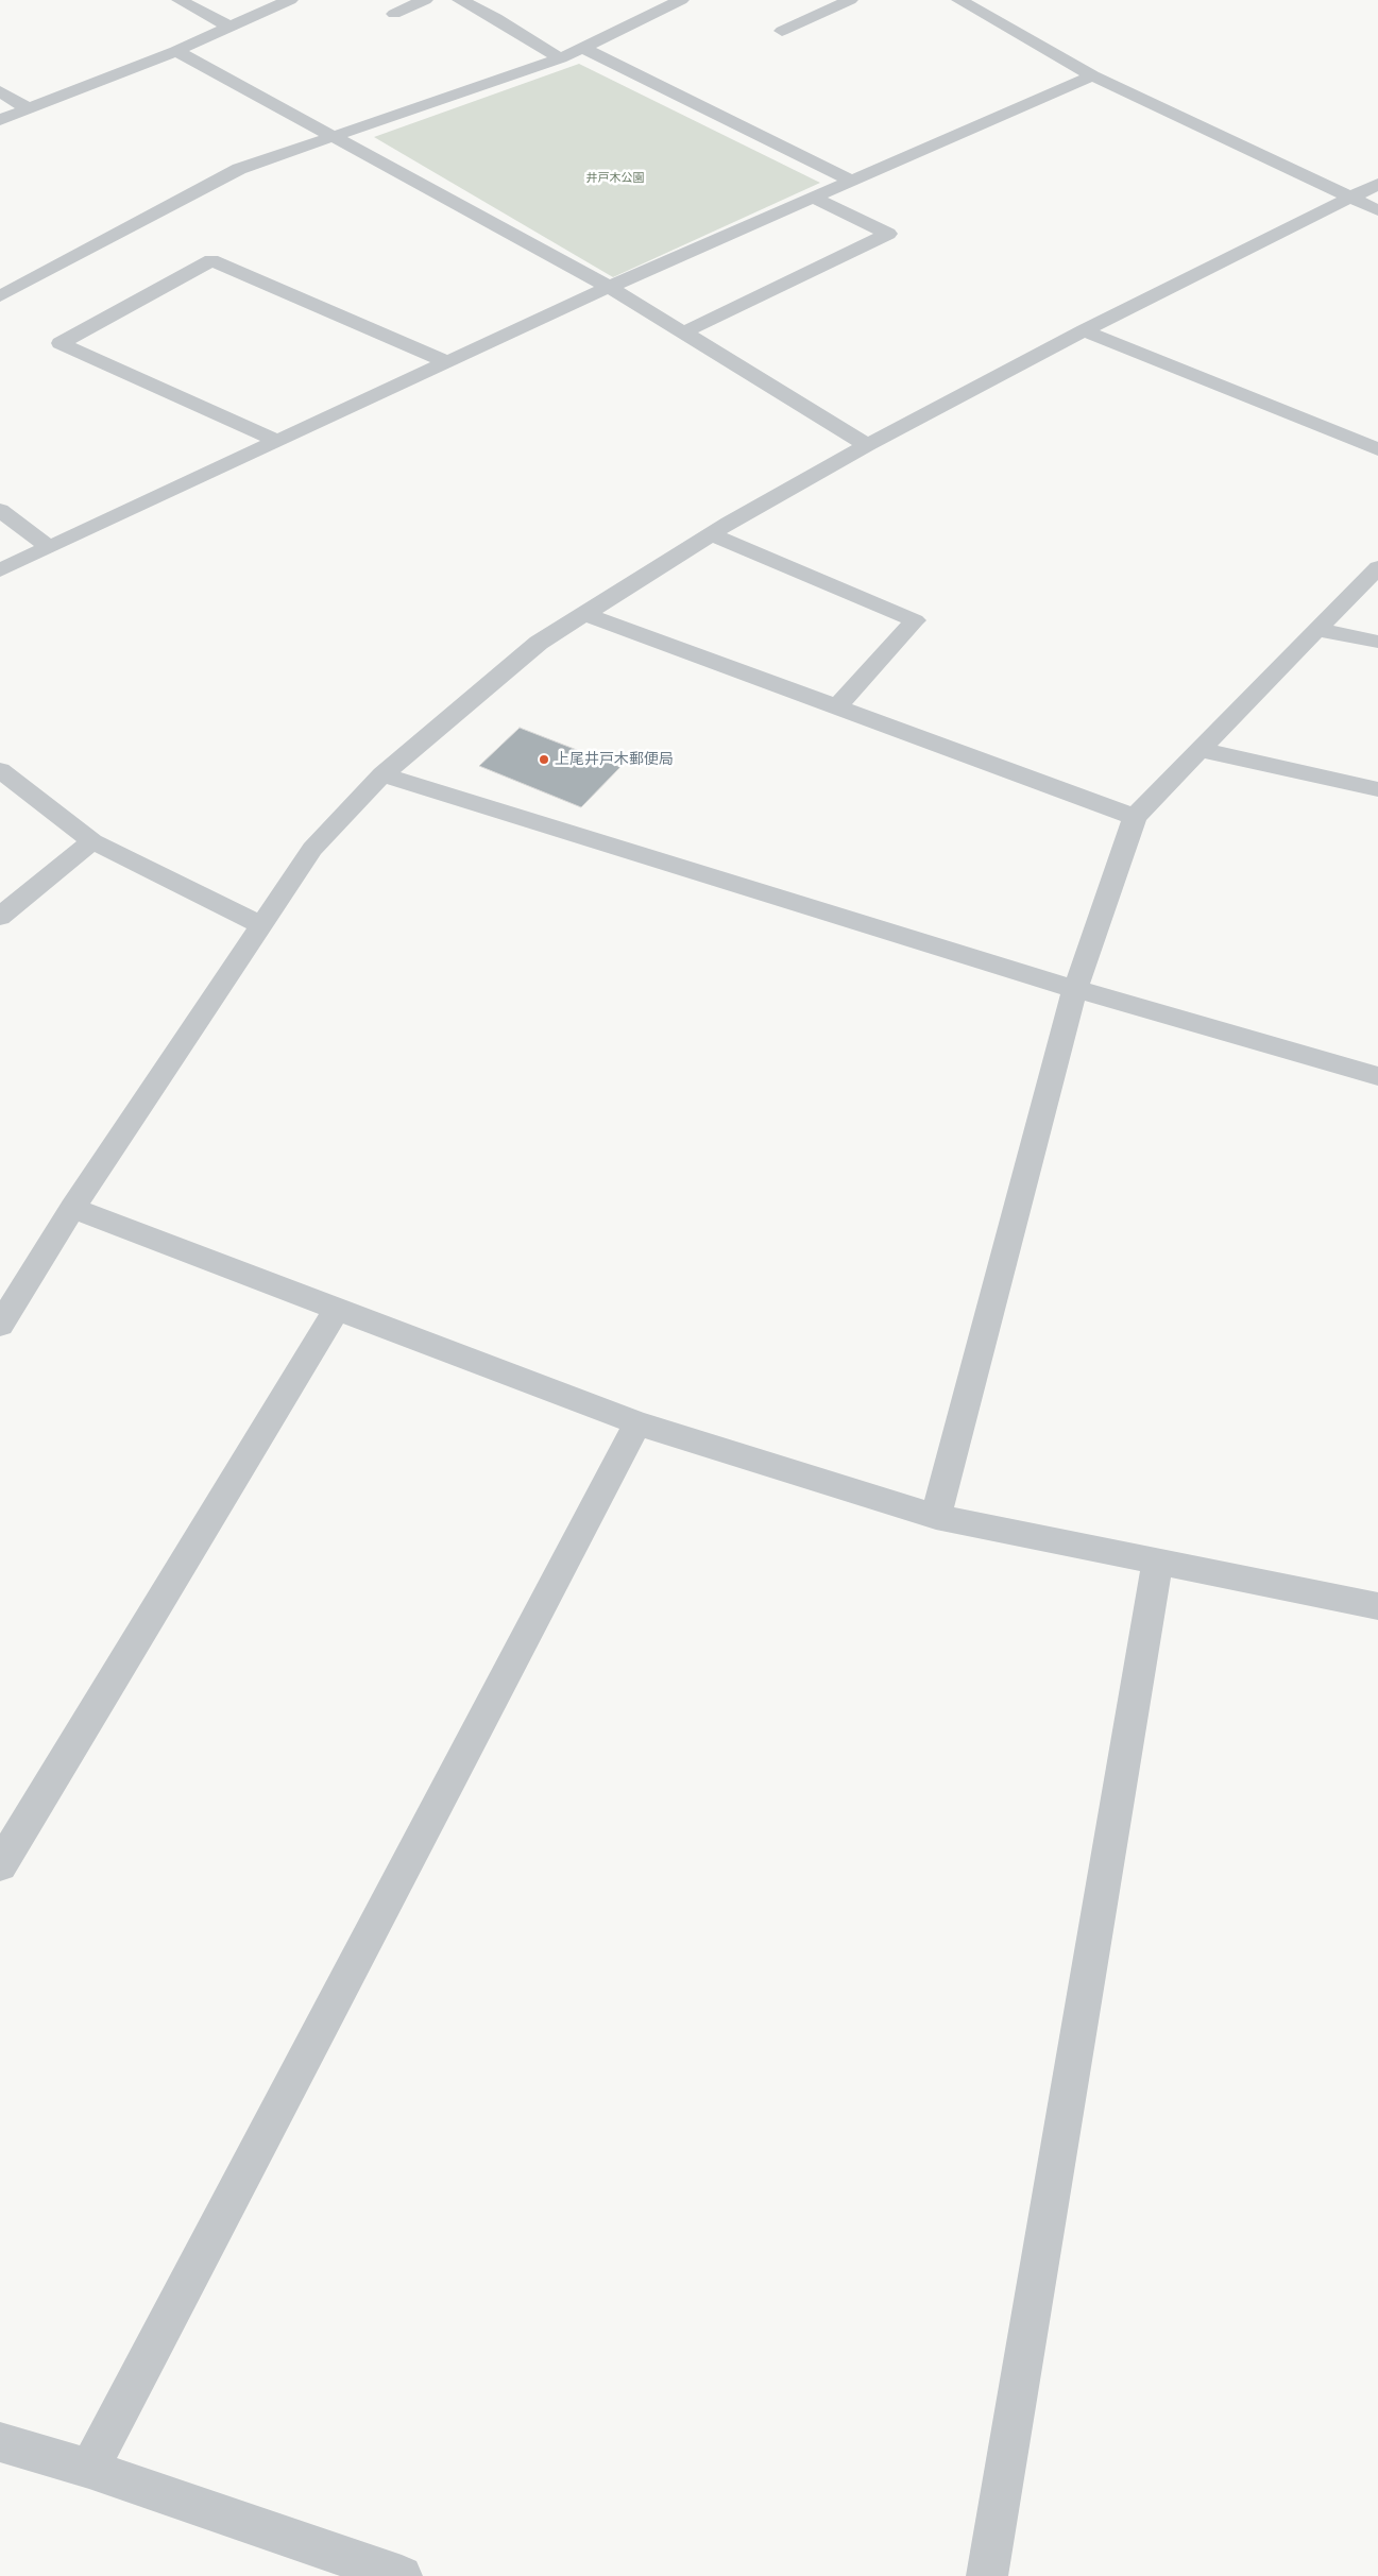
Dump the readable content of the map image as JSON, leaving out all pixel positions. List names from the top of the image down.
{
  "parks": ["井戸木公園"],
  "places": ["上尾井戸木郵便局"]
}
